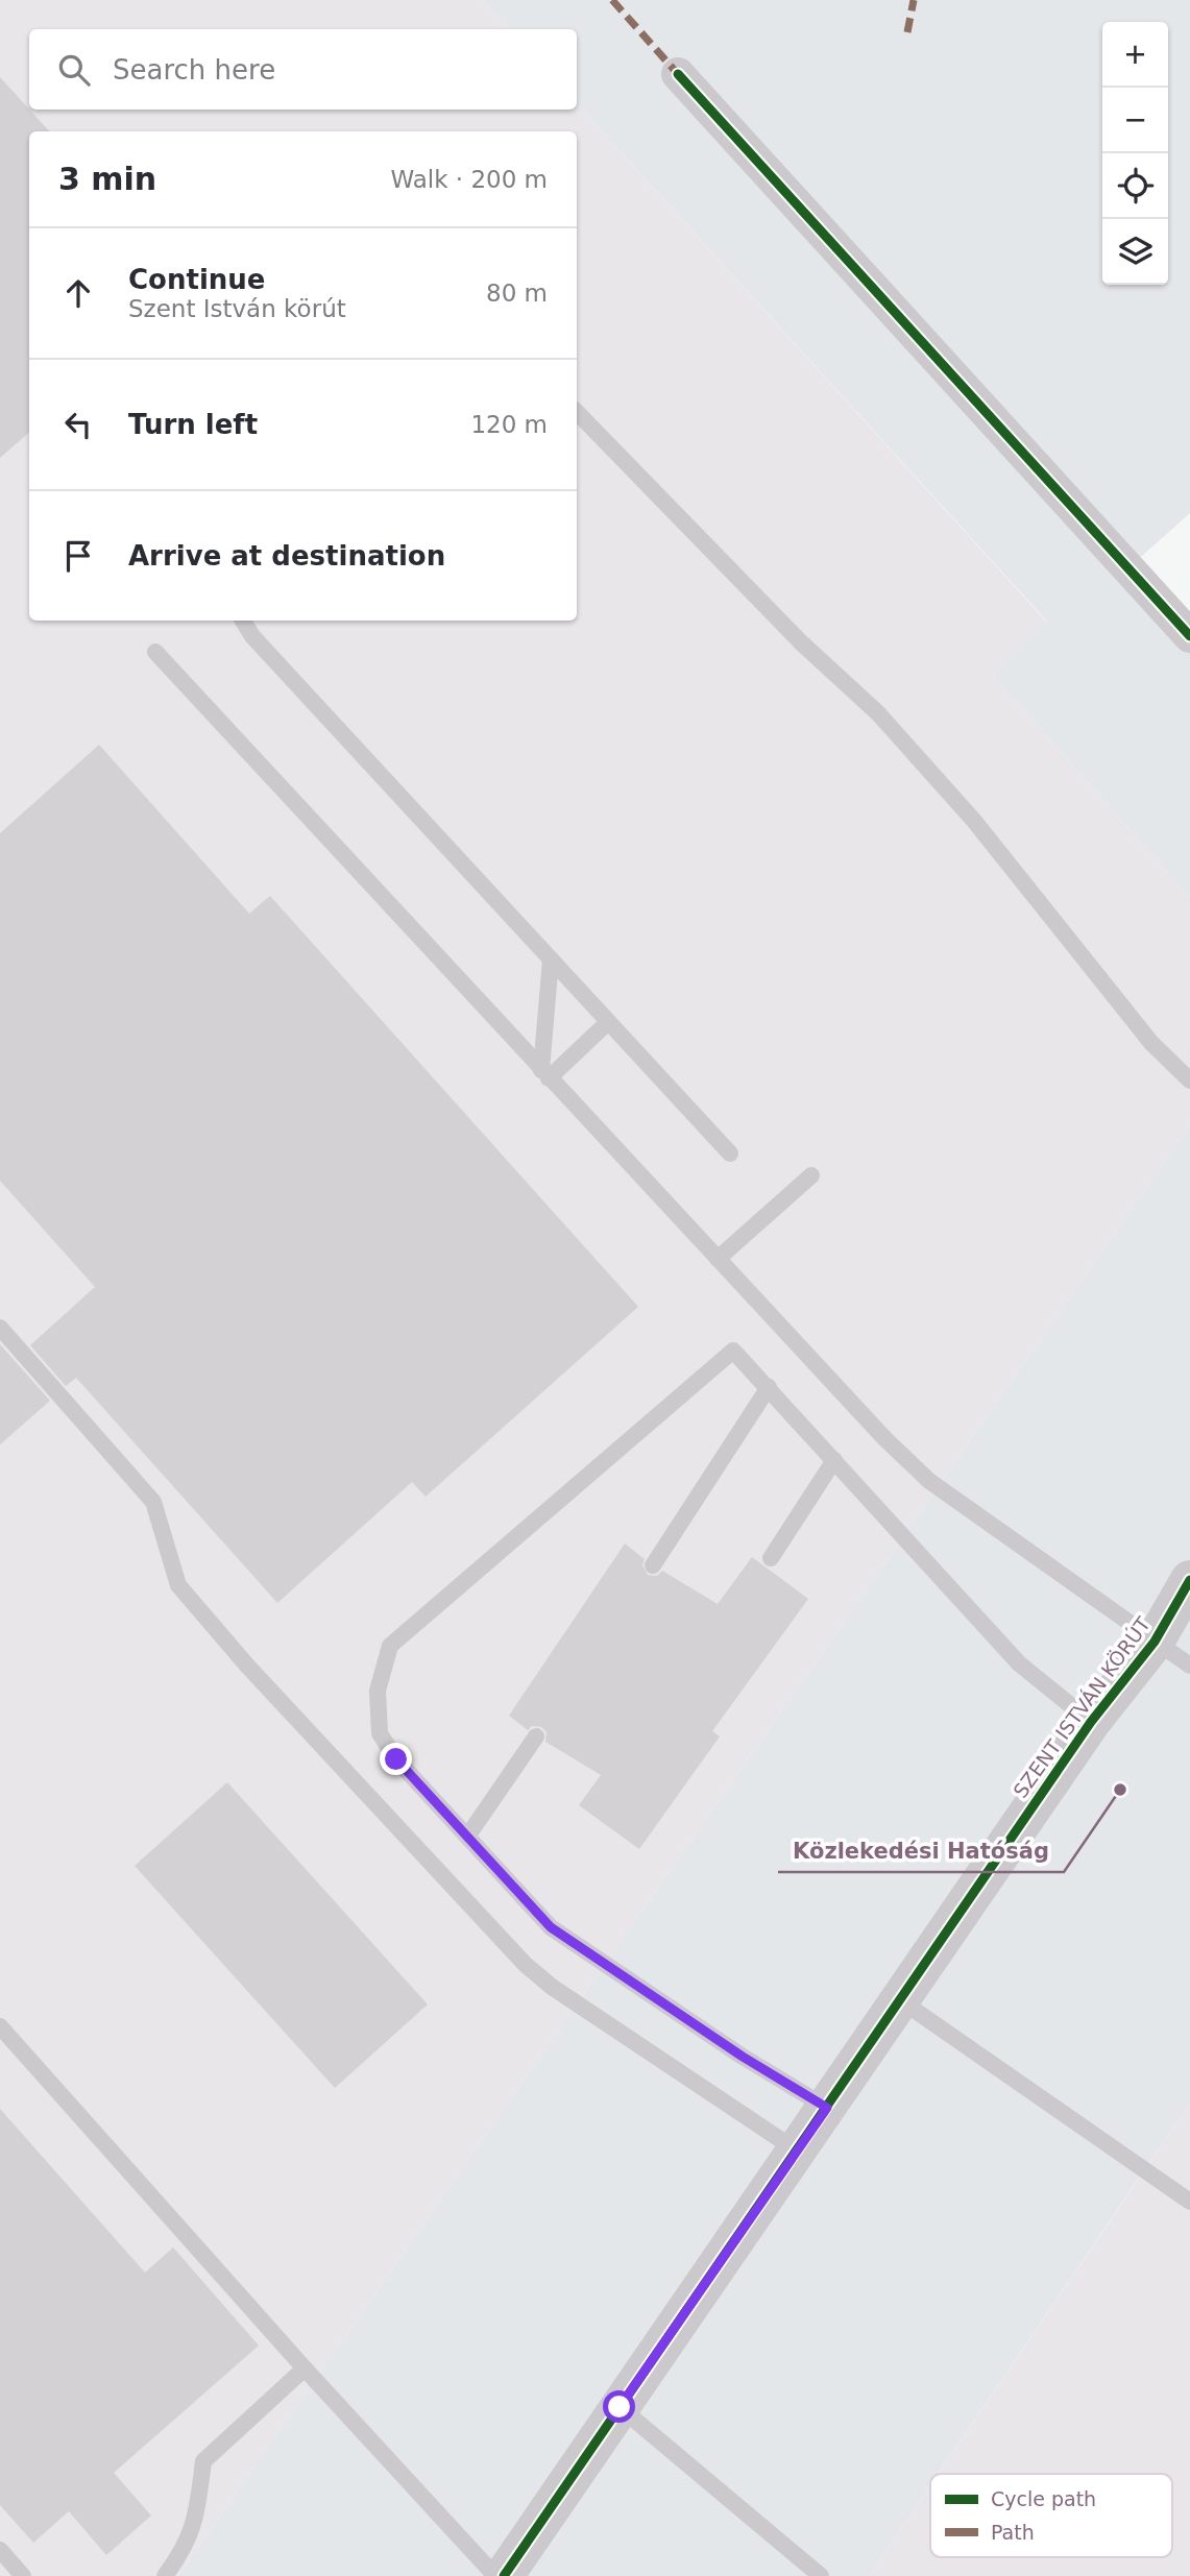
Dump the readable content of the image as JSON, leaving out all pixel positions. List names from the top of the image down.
{
  "streets": {
    "street": ["SZENT ISTVÁN KÖRÚT"]
  },
  "places": ["Közlekedési Hatóság"],
  "legend": ["Cycle path", "Path"],
  "page": {
    "map_buttons": ["+", "−"],
    "search": "Search here",
    "heading": ["3 min", "Walk · 200 m"],
    "list": [
      ["Continue", "Szent István körút", "80 m"],
      ["Turn left", "120 m"],
      "Arrive at destination"
    ]
  }
}
